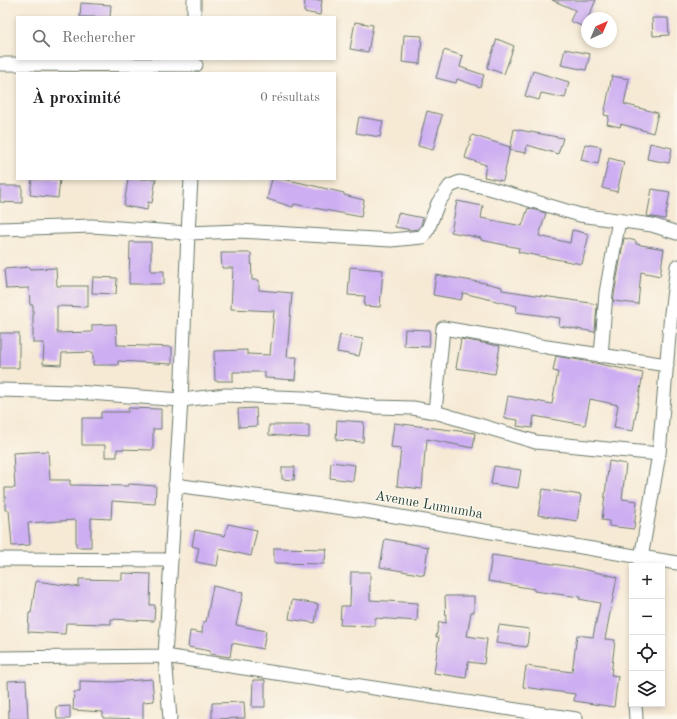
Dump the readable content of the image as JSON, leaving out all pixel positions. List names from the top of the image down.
{
  "streets": {
    "street": ["Avenue Lumumba"]
  },
  "north": "top right",
  "page": {
    "search": "Rechercher",
    "heading": ["À proximité", "0 résultats"],
    "map_buttons": ["+", "−"]
  }
}
